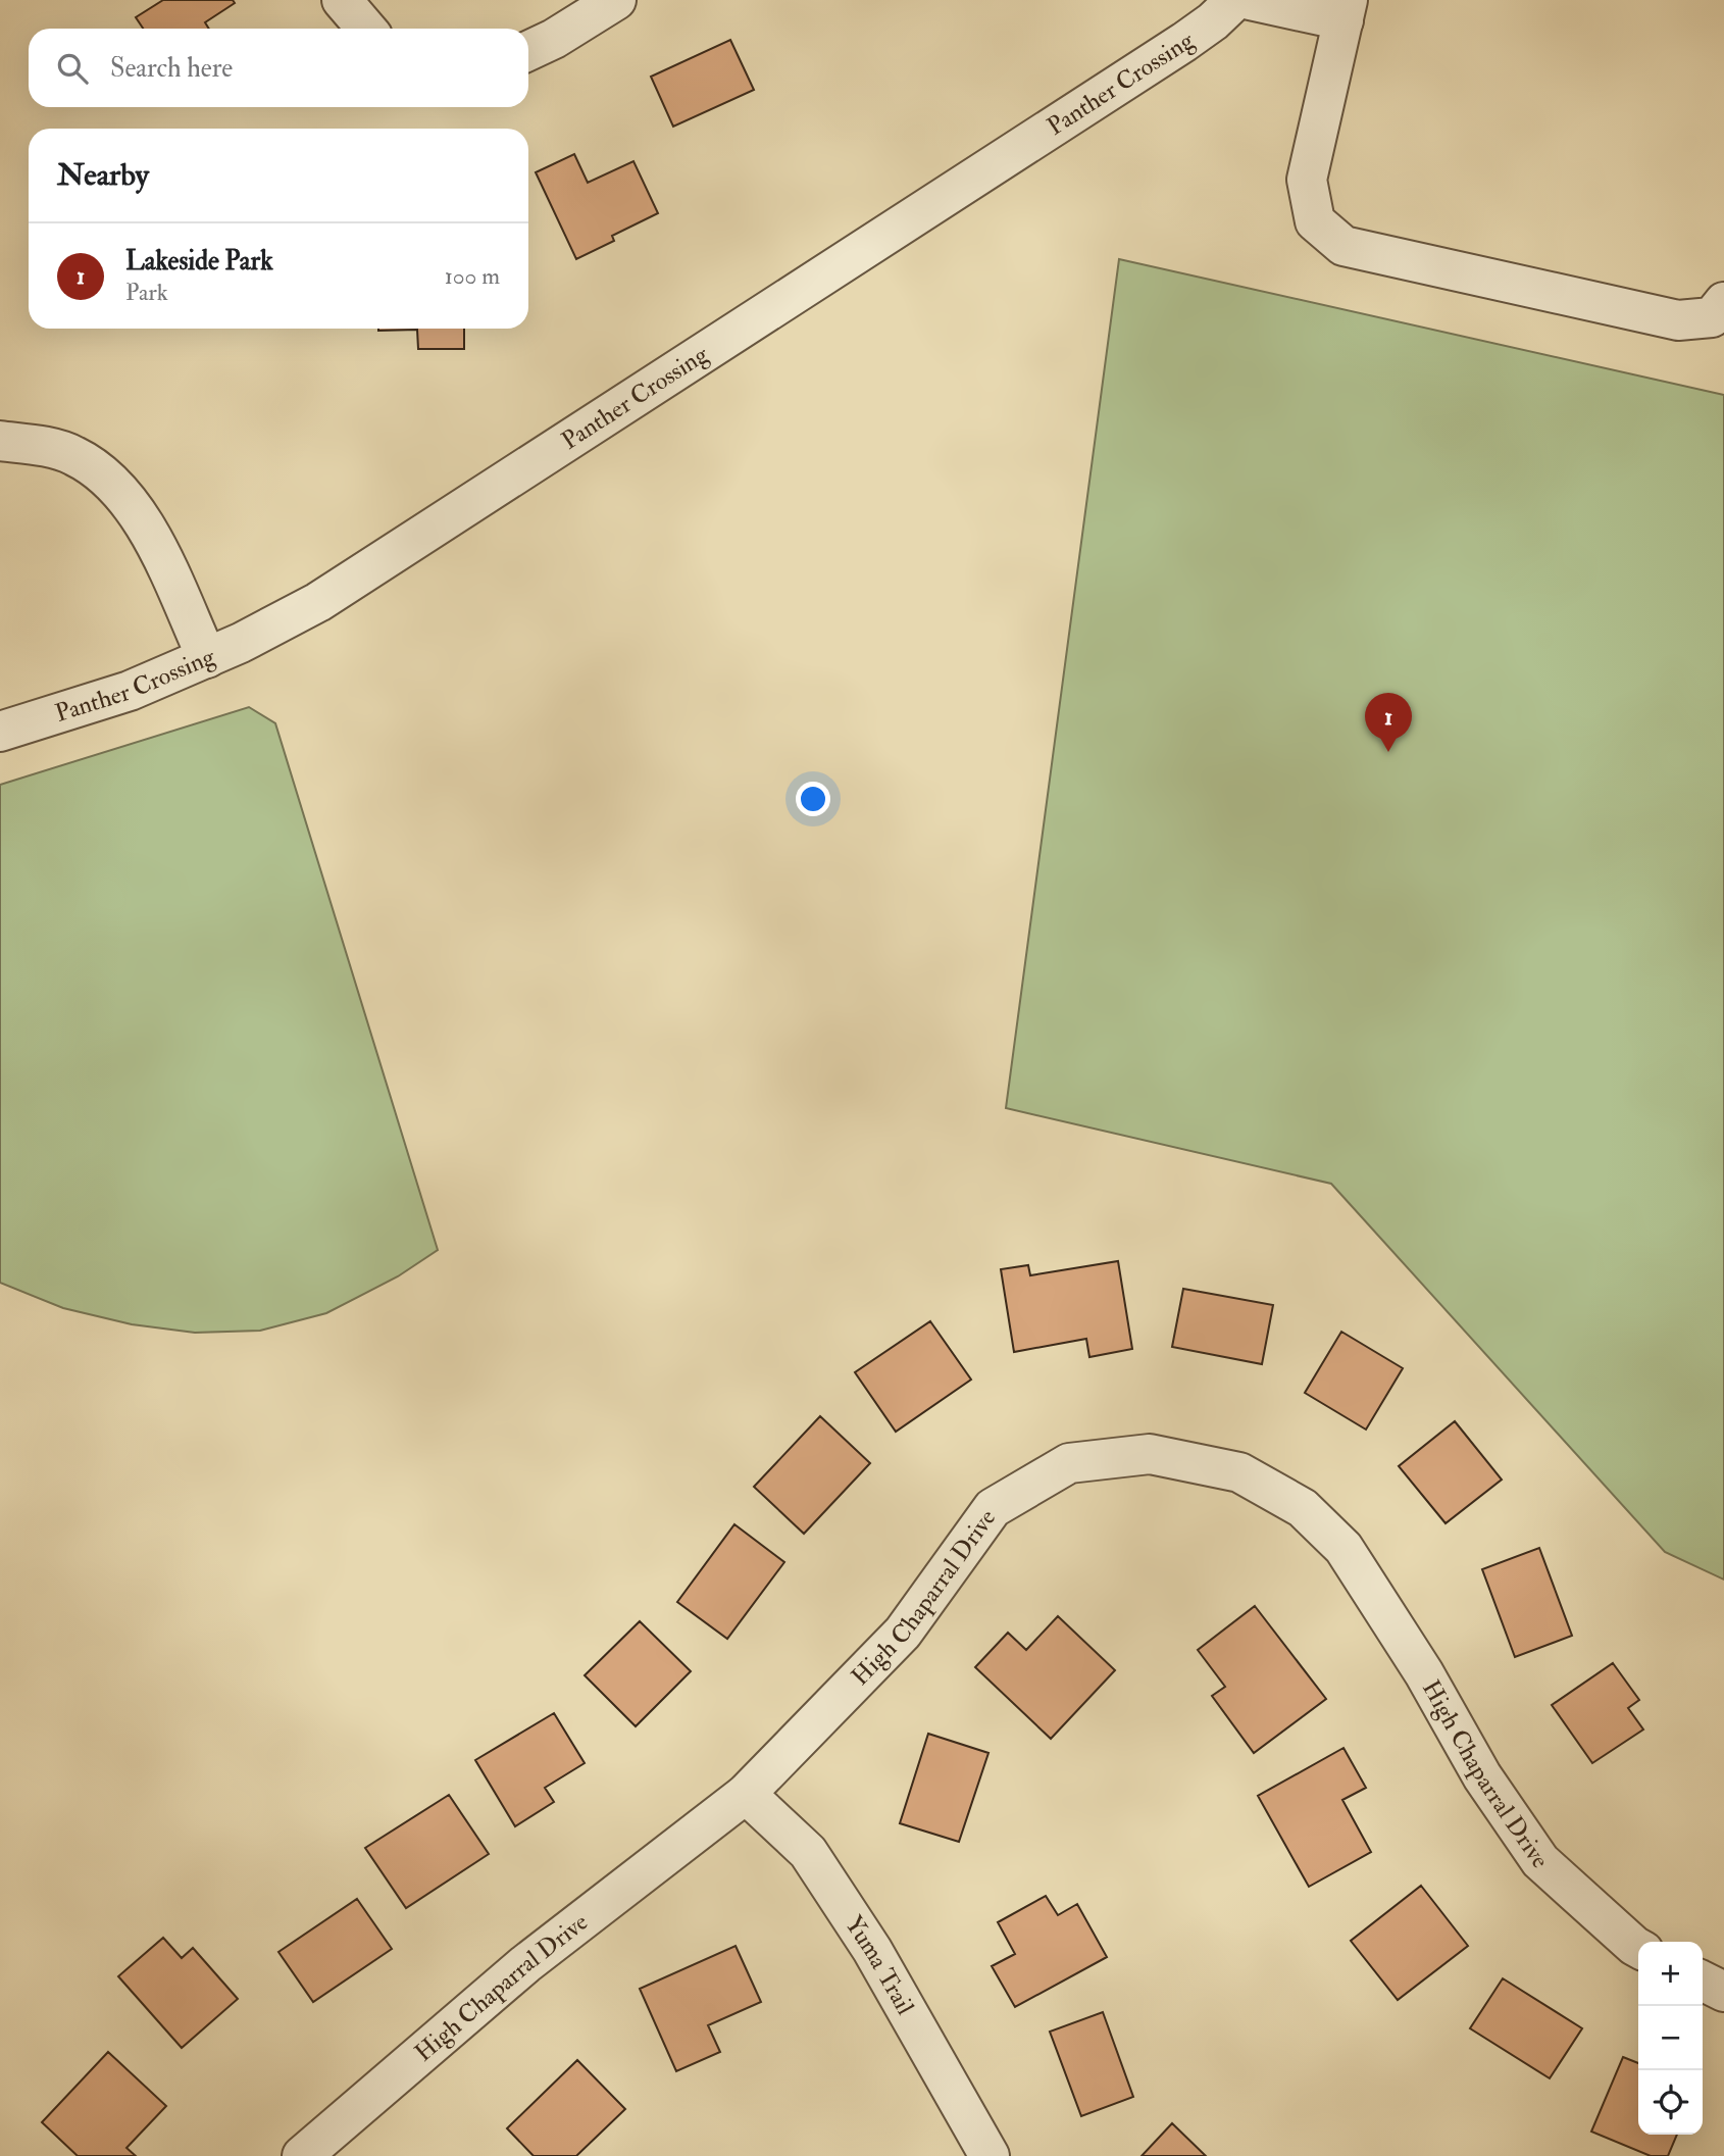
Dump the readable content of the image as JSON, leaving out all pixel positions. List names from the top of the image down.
{
  "streets": {
    "street": ["Panther Crossing", "High Chaparral Drive", "Yuma Trail"]
  },
  "crossings": [
    ["High Chaparral Drive", "Yuma Trail"]
  ],
  "page": {
    "search": "Search here",
    "heading": "Nearby",
    "list": [
      {
        "mark": "1",
        "name": "Lakeside Park",
        "note": "Park",
        "value": "100 m"
      }
    ],
    "pins": "1",
    "map_buttons": ["+", "−"]
  }
}
